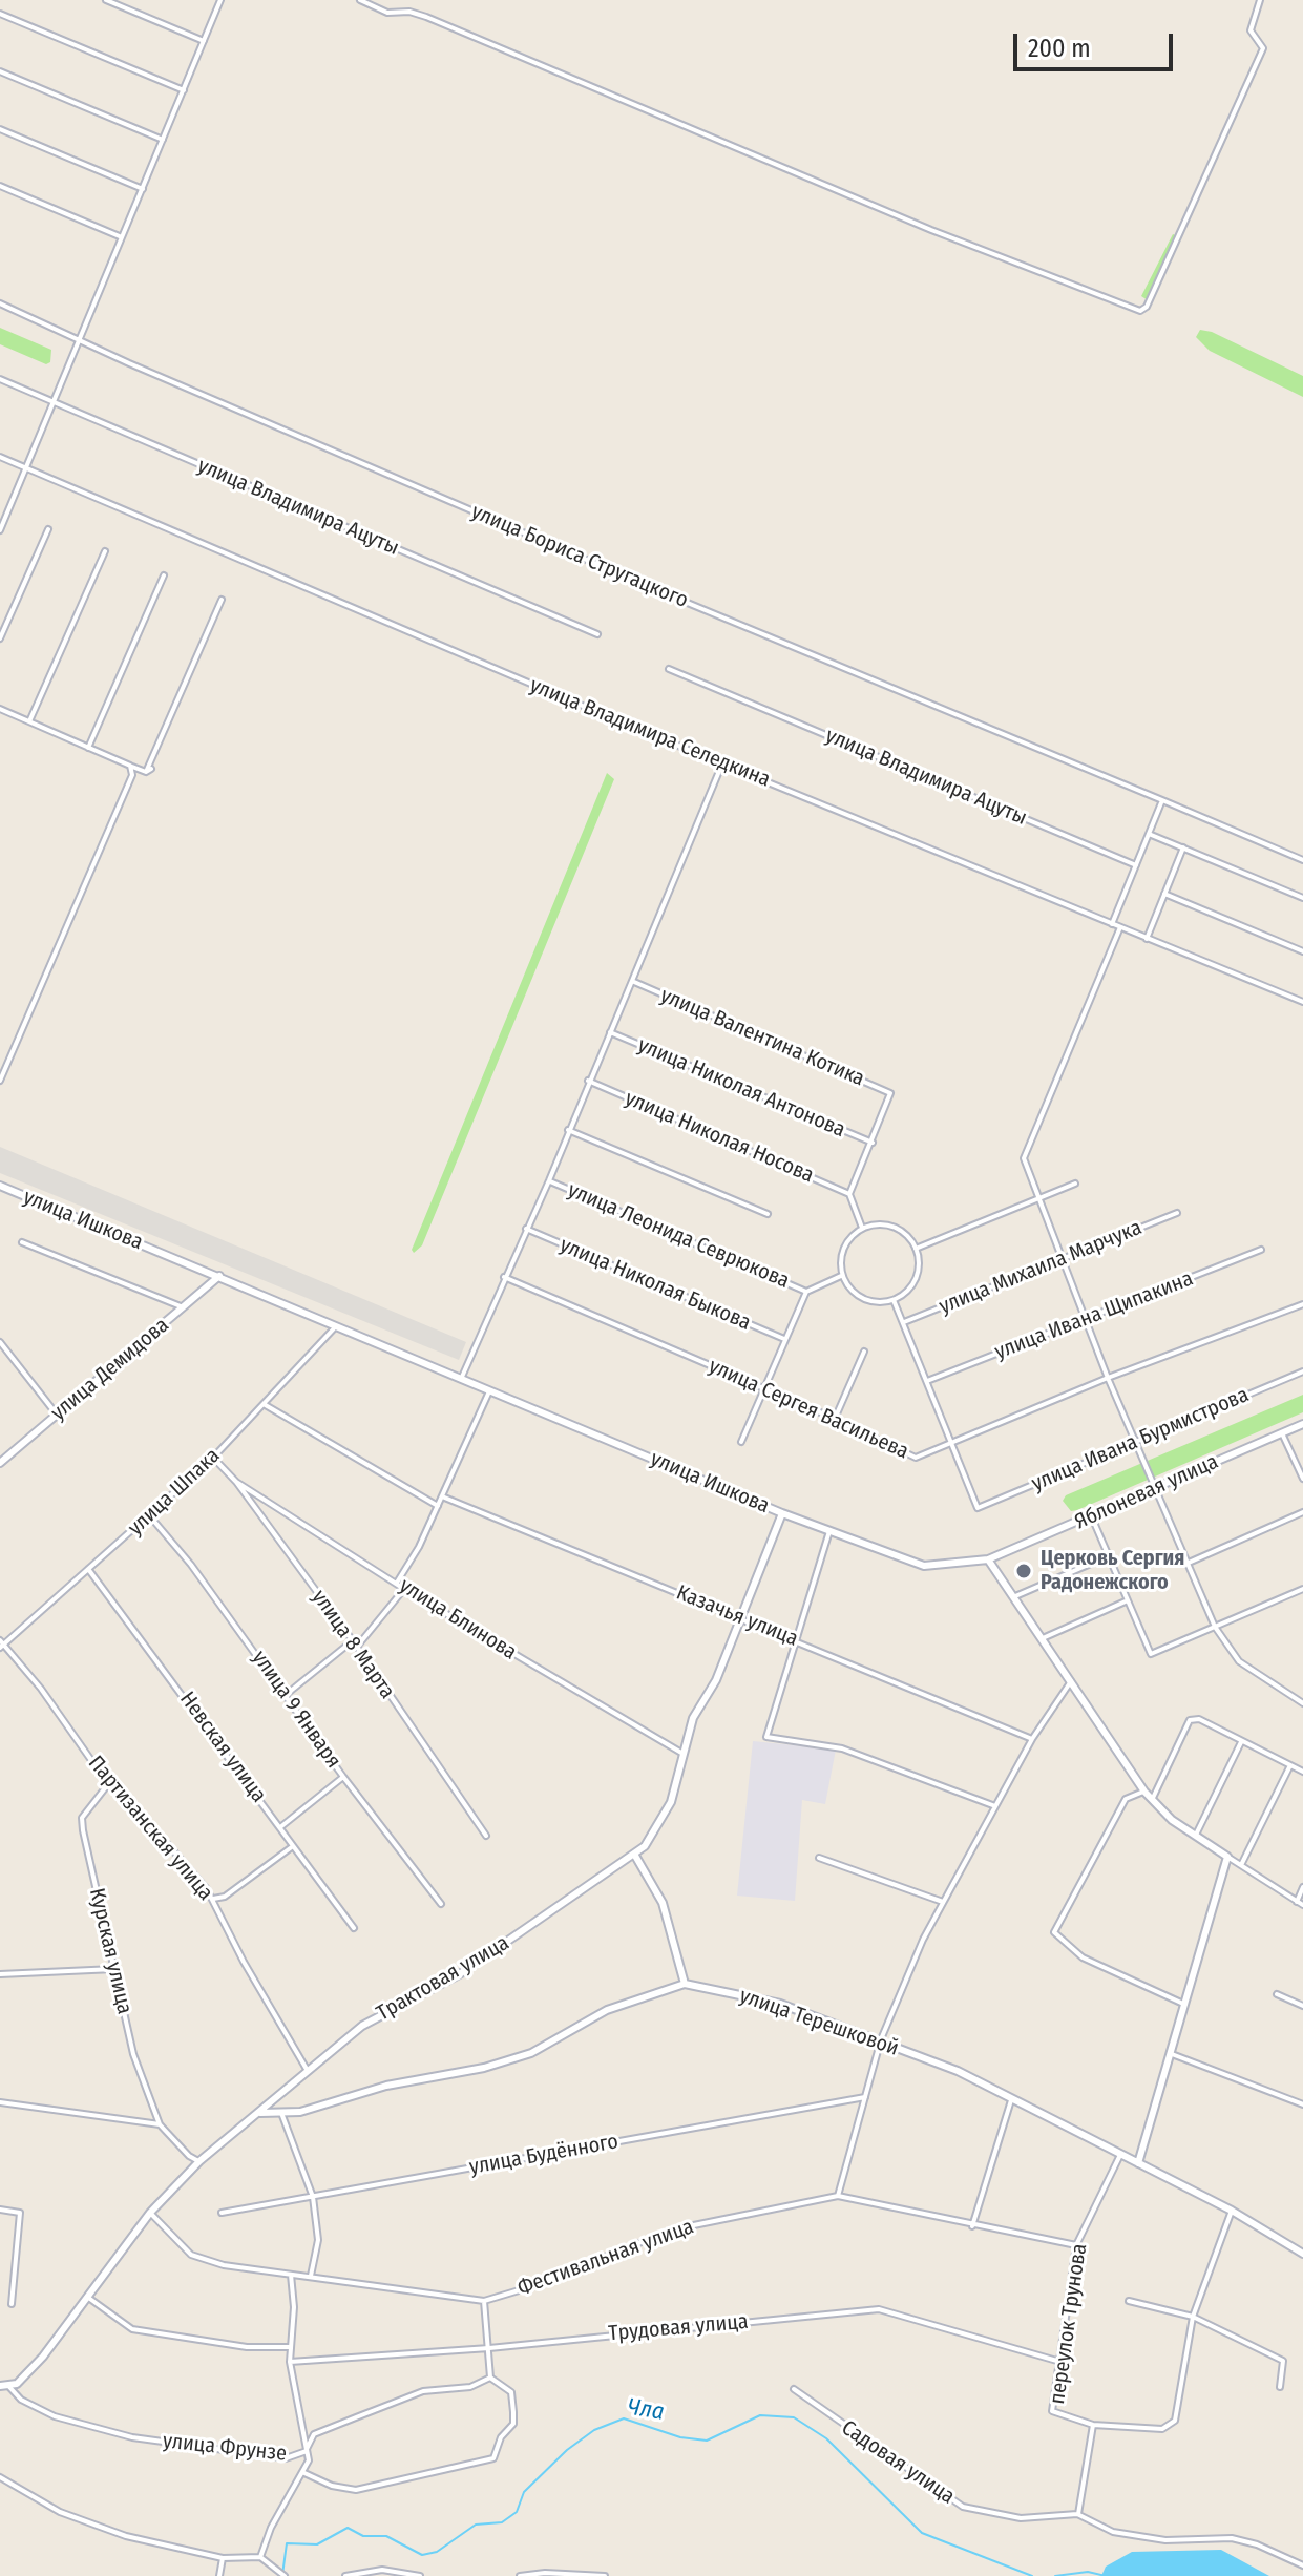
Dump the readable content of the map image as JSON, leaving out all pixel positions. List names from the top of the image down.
{
  "streets": {
    "street": [
      "улица Владимира Ацуты",
      "улица Бориса Стругацкого",
      "улица Владимира Селедкина",
      "улица Валентина Котика",
      "улица Николая Антонова",
      "улица Николая Носова",
      "улица Ишкова",
      "улица Леонида Севрюкова",
      "улица Михаила Марчука",
      "улица Николая Быкова",
      "улица Ивана Щипакина",
      "улица Демидова",
      "улица Сергея Васильева",
      "улица Ивана Бурмистрова",
      "улица Шпака",
      "Яблоневая улица",
      "Казачья улица",
      "улица Блинова",
      "улица 8 Марта",
      "улица 9 Января",
      "Невская улица",
      "Партизанская улица",
      "Курская улица",
      "Трактовая улица",
      "улица Терешковой",
      "улица Будённого",
      "Фестивальная улица",
      "переулок Трунова",
      "Трудовая улица",
      "улица Фрунзе",
      "Садовая улица"
    ]
  },
  "crossings": [
    ["улица Валентина Котика", "улица Николая Антонова"],
    ["улица Ишкова", "улица Демидова"],
    ["улица Ишкова", "улица Шпака"],
    ["улица Ишкова", "Яблоневая улица"],
    ["улица Ишкова", "Трактовая улица"],
    ["улица Сергея Васильева", "улица Ивана Бурмистрова"],
    ["улица Шпака", "улица 8 Марта"],
    ["улица Шпака", "улица 9 Января"],
    ["улица Шпака", "Невская улица"],
    ["улица Шпака", "Партизанская улица"],
    ["Казачья улица", "Трактовая улица"],
    ["улица Блинова", "улица 8 Марта"],
    ["улица Блинова", "Трактовая улица"],
    ["Партизанская улица", "Курская улица"],
    ["Партизанская улица", "Трактовая улица"],
    ["Трактовая улица", "Фестивальная улица"],
    ["Трактовая улица", "улица Фрунзе"],
    ["улица Терешковой", "переулок Трунова"],
    ["Фестивальная улица", "переулок Трунова"],
    ["переулок Трунова", "Трудовая улица"]
  ],
  "water": ["Чла"],
  "places": ["Церковь Сергия Радонежского"],
  "scale_bar": "200 m"
}
